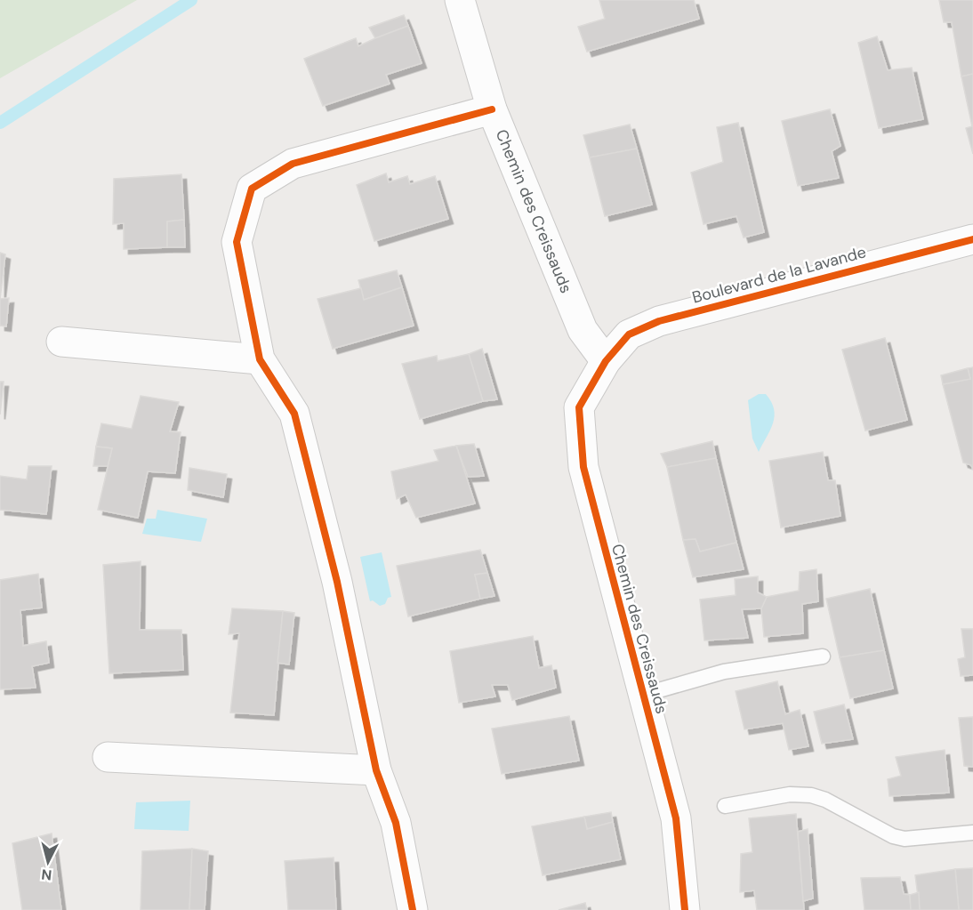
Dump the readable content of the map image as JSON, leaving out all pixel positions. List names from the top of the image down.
{
  "streets": {
    "street": ["Chemin des Creissauds", "Boulevard de la Lavande"]
  },
  "crossings": [
    ["Chemin des Creissauds", "Boulevard de la Lavande"]
  ],
  "north": "bottom"
}
